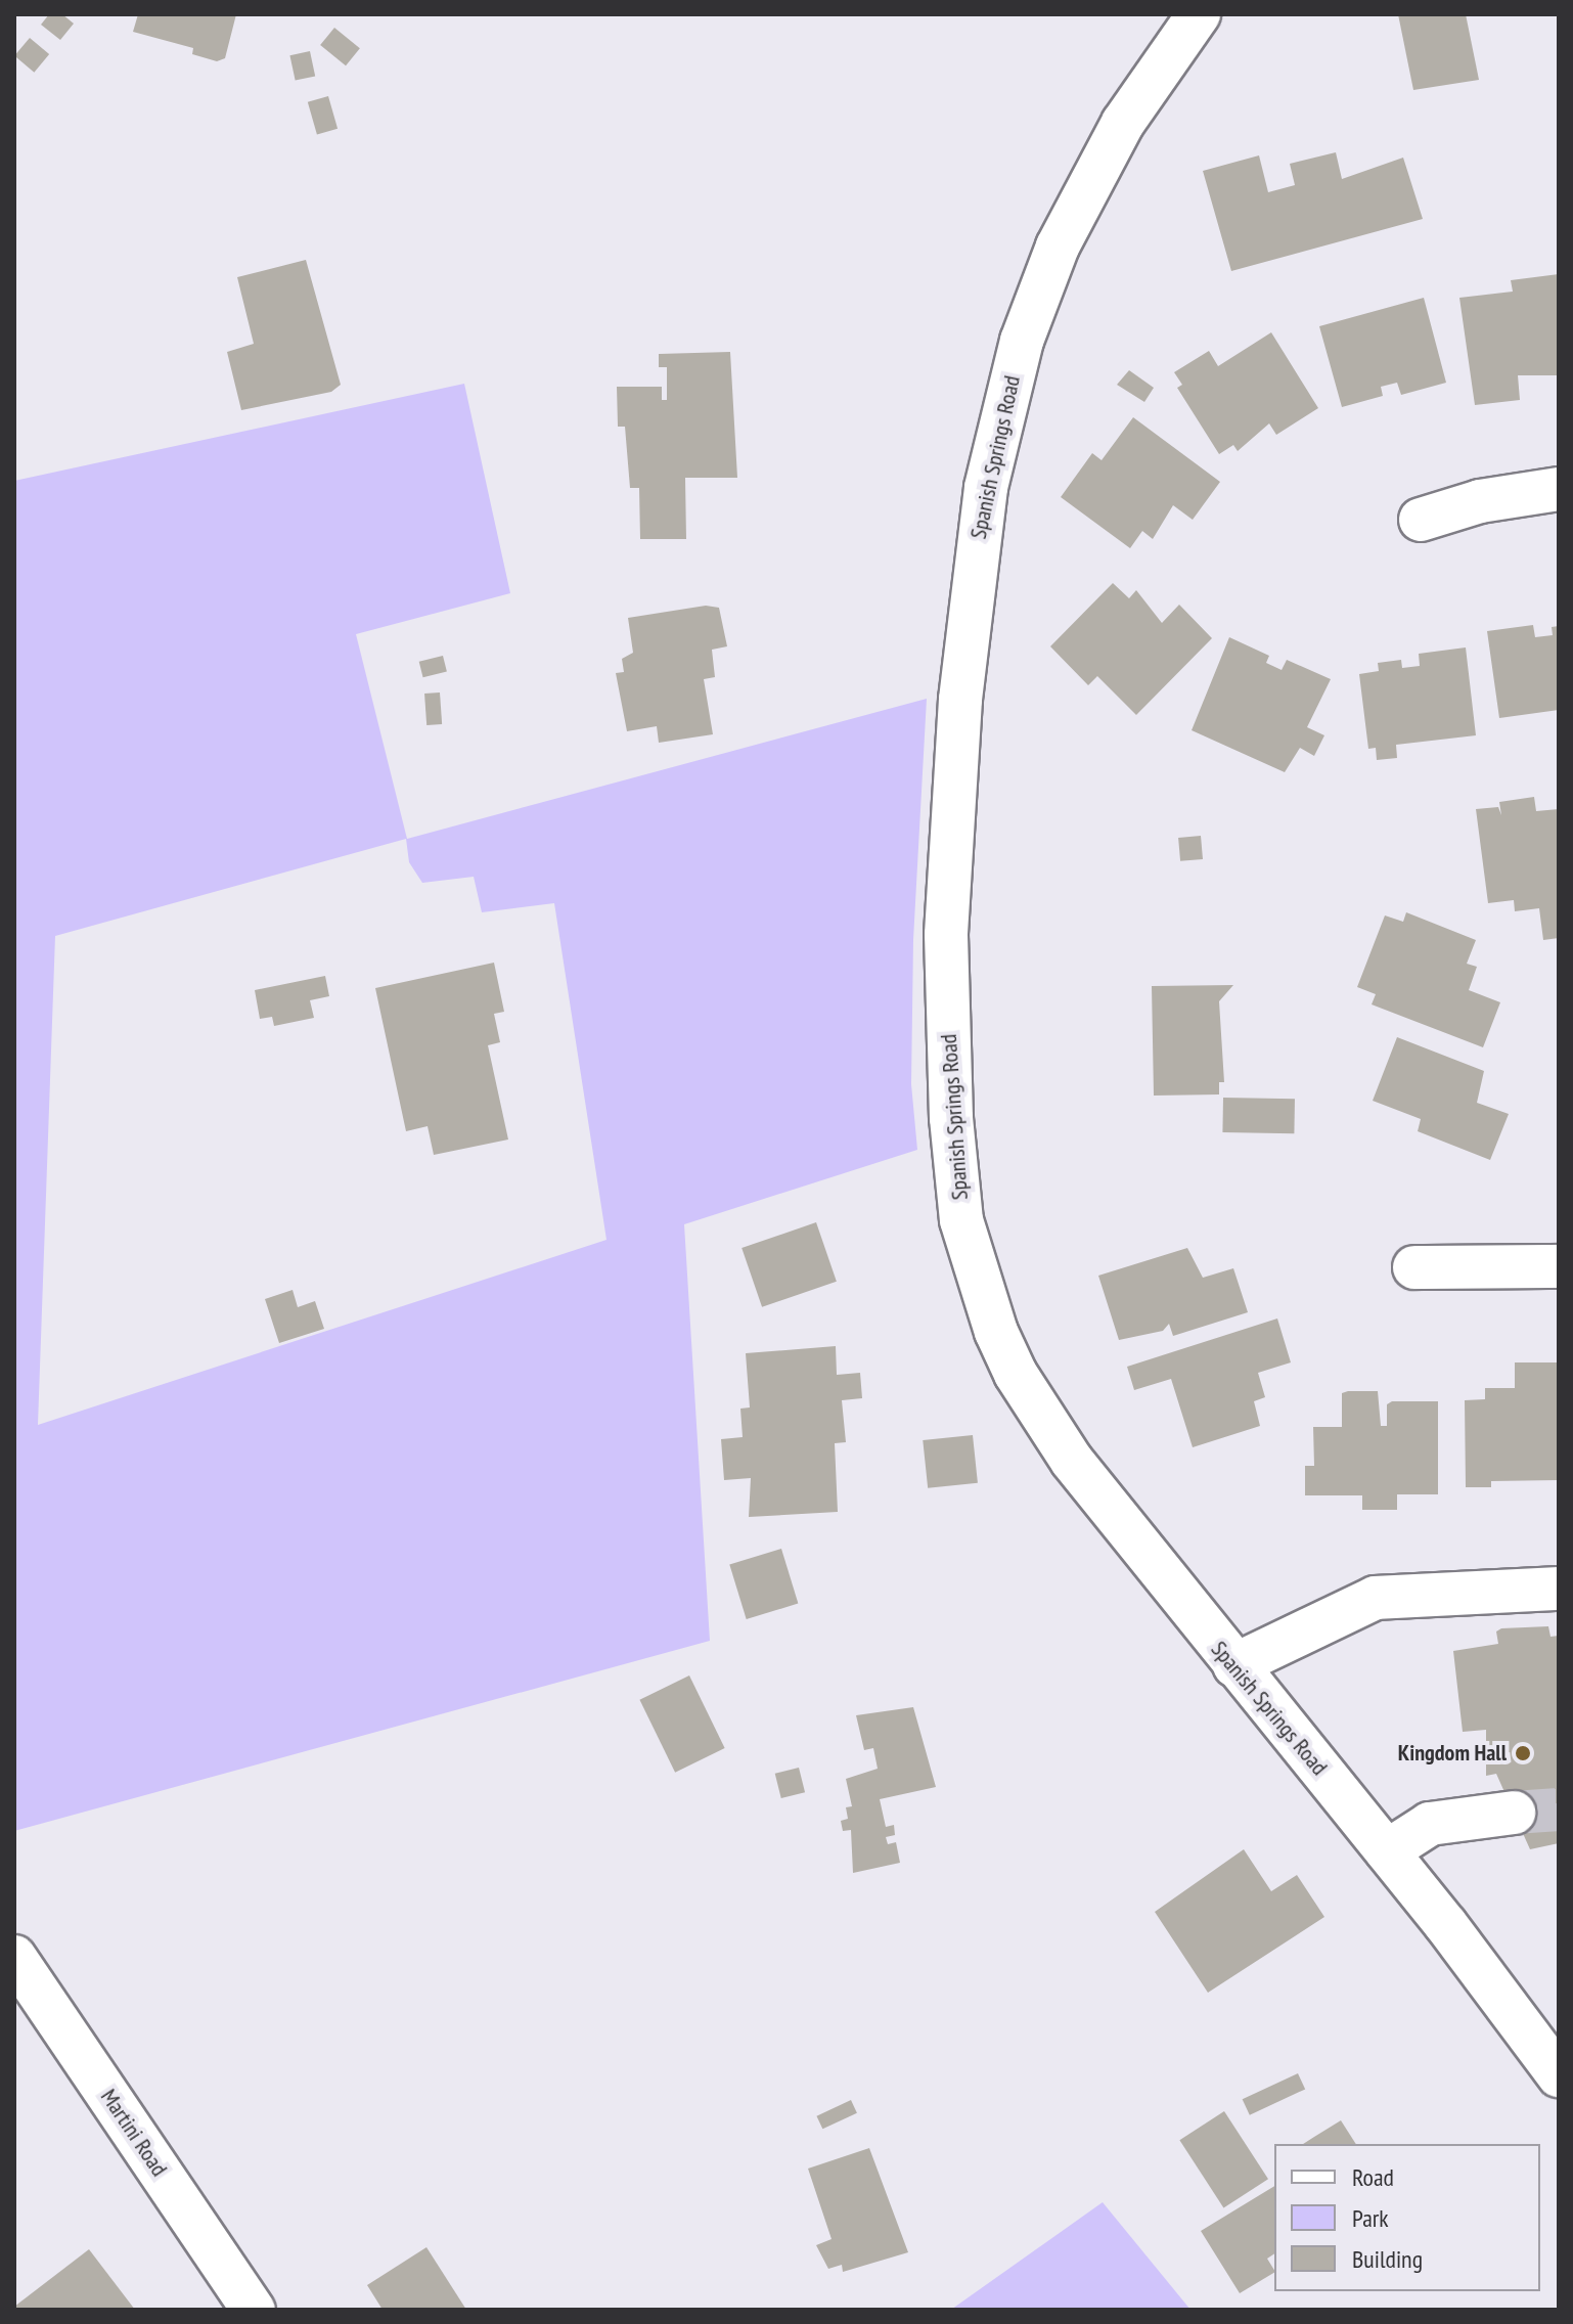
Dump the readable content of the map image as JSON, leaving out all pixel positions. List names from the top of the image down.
{
  "streets": {
    "street": ["Spanish Springs Road", "Martini Road"]
  },
  "places": ["Kingdom Hall"],
  "legend": ["Road", "Park", "Building"]
}
